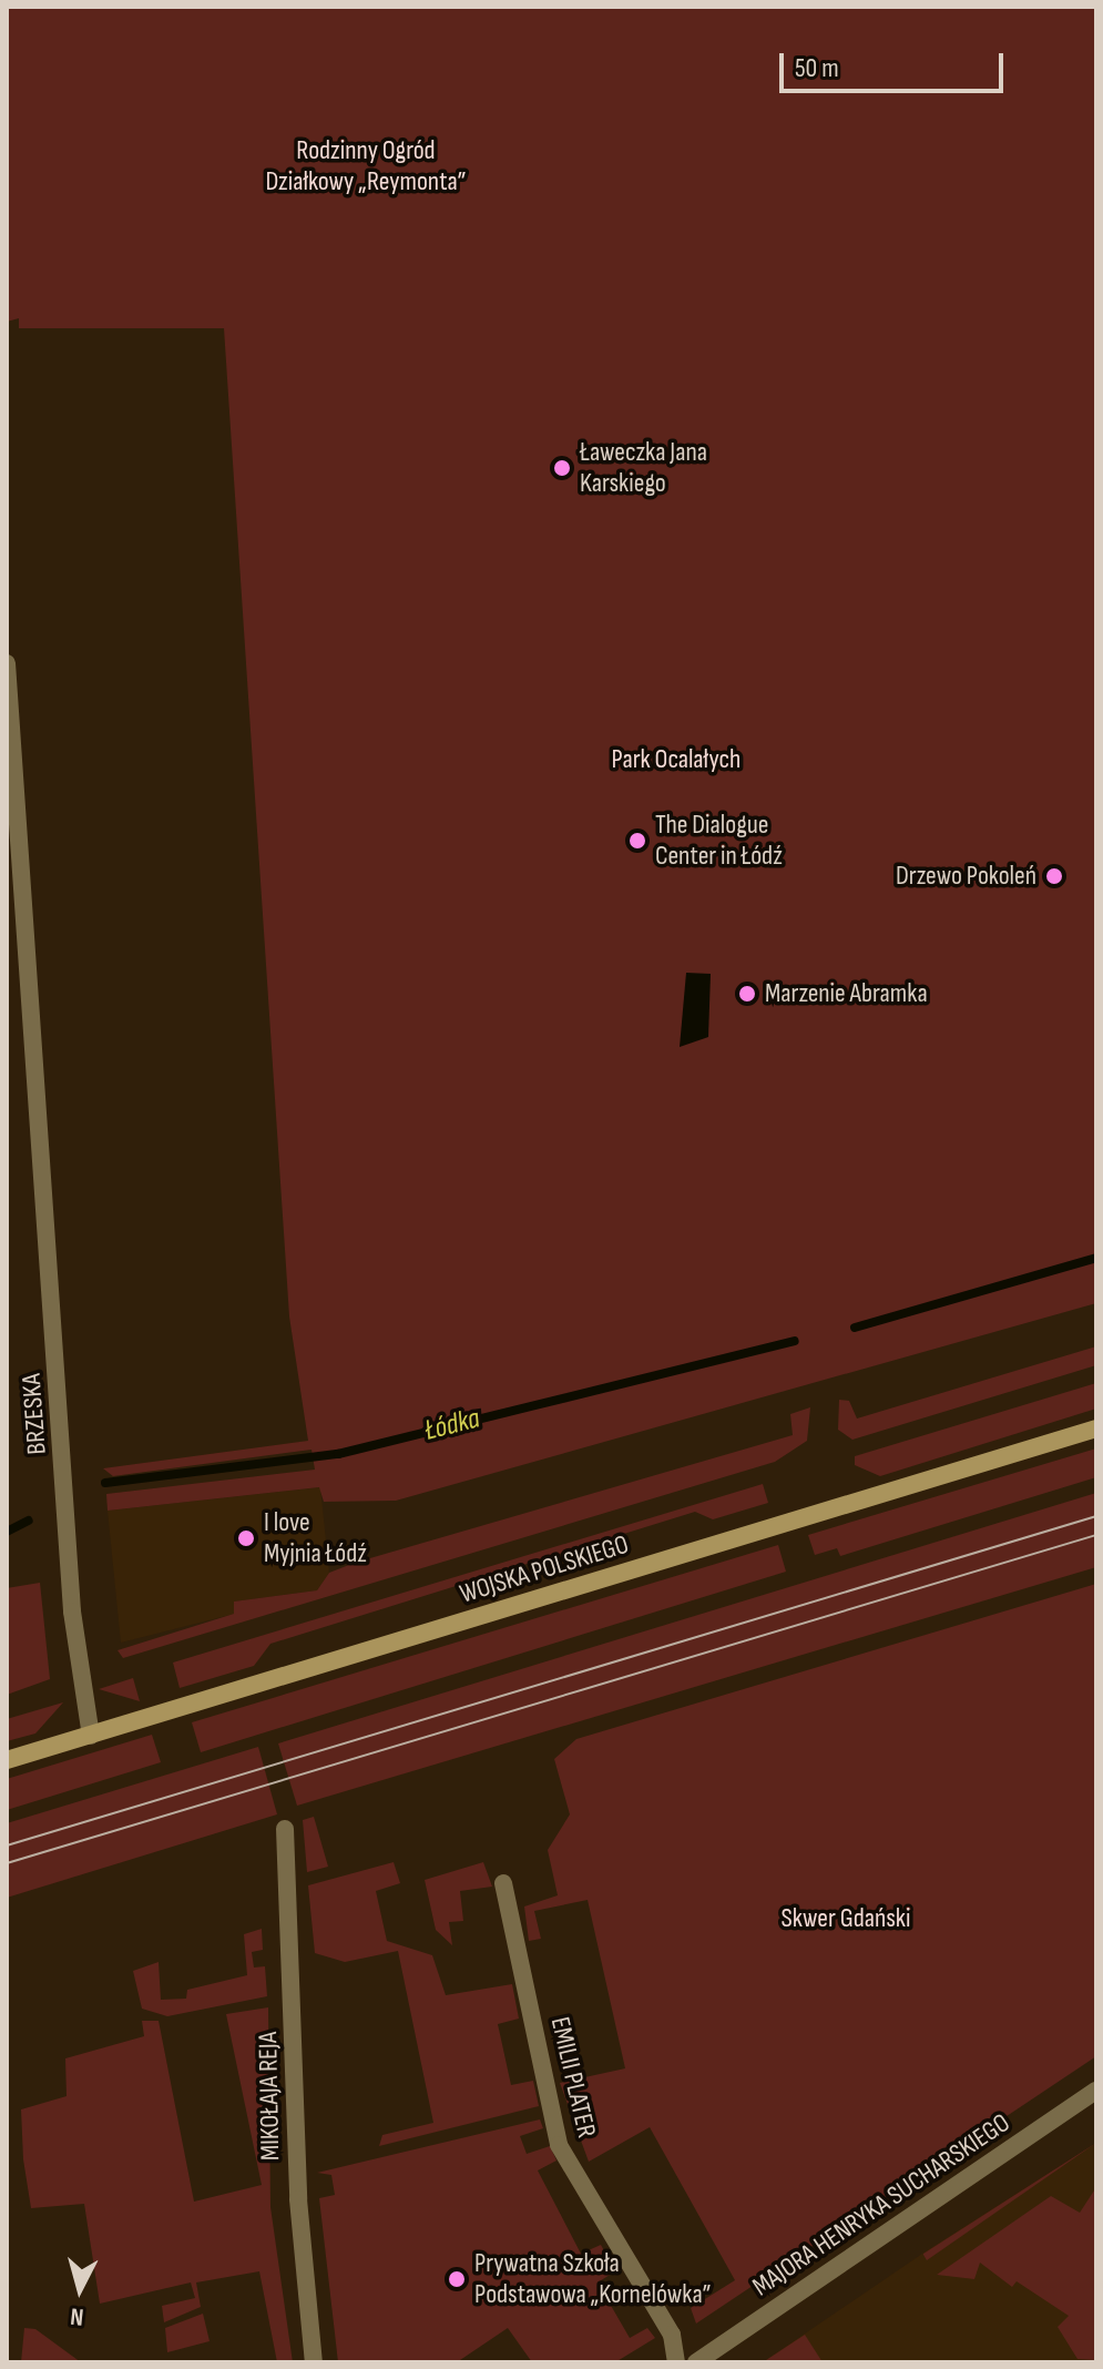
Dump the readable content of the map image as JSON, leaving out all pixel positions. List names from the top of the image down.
{
  "streets": {
    "main road": ["WOJSKA POLSKIEGO"],
    "street": [
      "BRZESKA",
      "EMILII PLATER",
      "MIKOŁAJA REJA",
      "MAJORA HENRYKA SUCHARSKIEGO"
    ]
  },
  "crossings": [
    ["BRZESKA", "WOJSKA POLSKIEGO"]
  ],
  "water": ["Łódka"],
  "parks": ["Rodzinny Ogród Działkowy „Reymonta”", "Park Ocalałych", "Skwer Gdański"],
  "places": [
    "Ławeczka Jana Karskiego",
    "The Dialogue Center in Łódź",
    "Drzewo Pokoleń",
    "Marzenie Abramka",
    "I love Myjnia Łódź",
    "Prywatna Szkoła Podstawowa „Kornelówka”"
  ],
  "scale_bar": "50 m",
  "north": "bottom"
}
